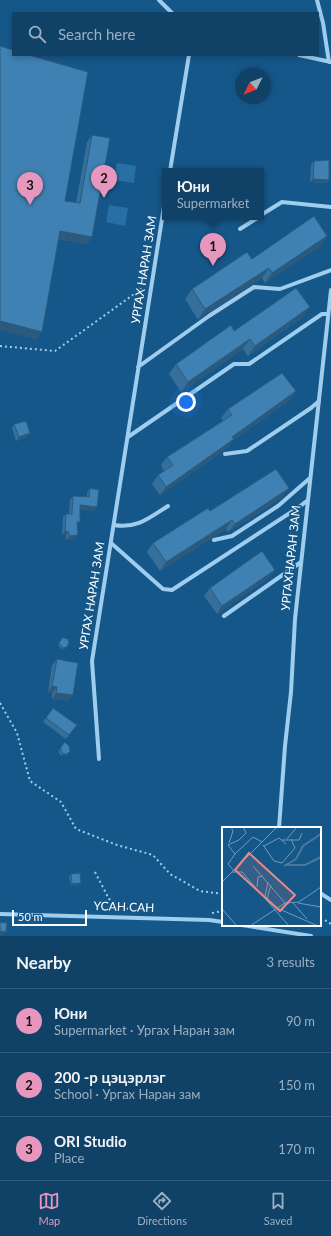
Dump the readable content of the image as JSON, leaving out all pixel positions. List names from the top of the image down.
{
  "streets": {
    "street": ["УРГАХ НАРАН ЗАМ", "УРГАХНАРАН ЗАМ", "ҮСАН САН"]
  },
  "scale_bar": "50 m",
  "north": "bottom left",
  "page": {
    "search": "Search here",
    "pins": ["2", "3", "1"],
    "popup": ["Юни", "Supermarket"],
    "scale": "50 m",
    "heading": ["Nearby", "3 results"],
    "list": [
      {
        "mark": "1",
        "name": "Юни",
        "note": "Supermarket · Ургах Наран зам",
        "value": "90 m"
      },
      {
        "mark": "2",
        "name": "200 -р цэцэрлэг",
        "note": "School · Ургах Наран зам",
        "value": "150 m"
      },
      {
        "mark": "3",
        "name": "ORI Studio",
        "note": "Place",
        "value": "170 m"
      }
    ],
    "nav": ["Map", "Directions", "Saved"]
  }
}
